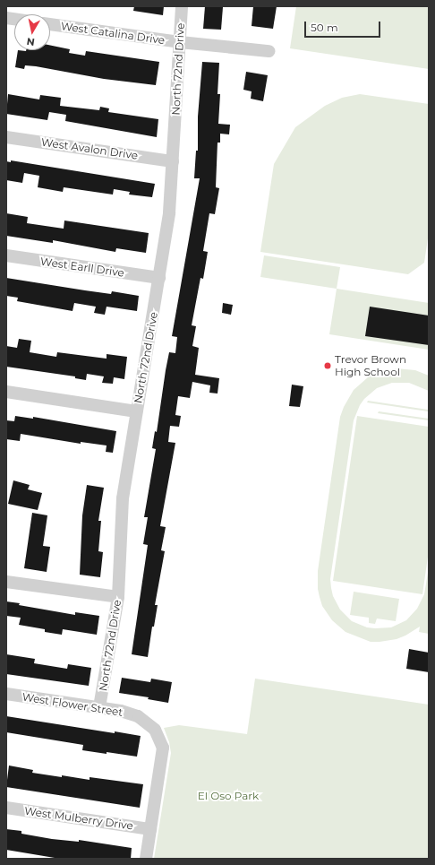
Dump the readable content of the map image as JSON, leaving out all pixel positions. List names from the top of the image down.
{
  "streets": {
    "street": [
      "West Catalina Drive",
      "North 72nd Drive",
      "West Avalon Drive",
      "West Earll Drive",
      "West Flower Street",
      "West Mulberry Drive"
    ]
  },
  "crossings": [
    ["West Catalina Drive", "North 72nd Drive"],
    ["North 72nd Drive", "West Avalon Drive"],
    ["North 72nd Drive", "West Earll Drive"],
    ["North 72nd Drive", "West Flower Street"],
    ["West Flower Street", "West Mulberry Drive"]
  ],
  "parks": ["El Oso Park"],
  "places": ["Trevor Brown High School"],
  "scale_bar": "50 m",
  "north": "bottom"
}
